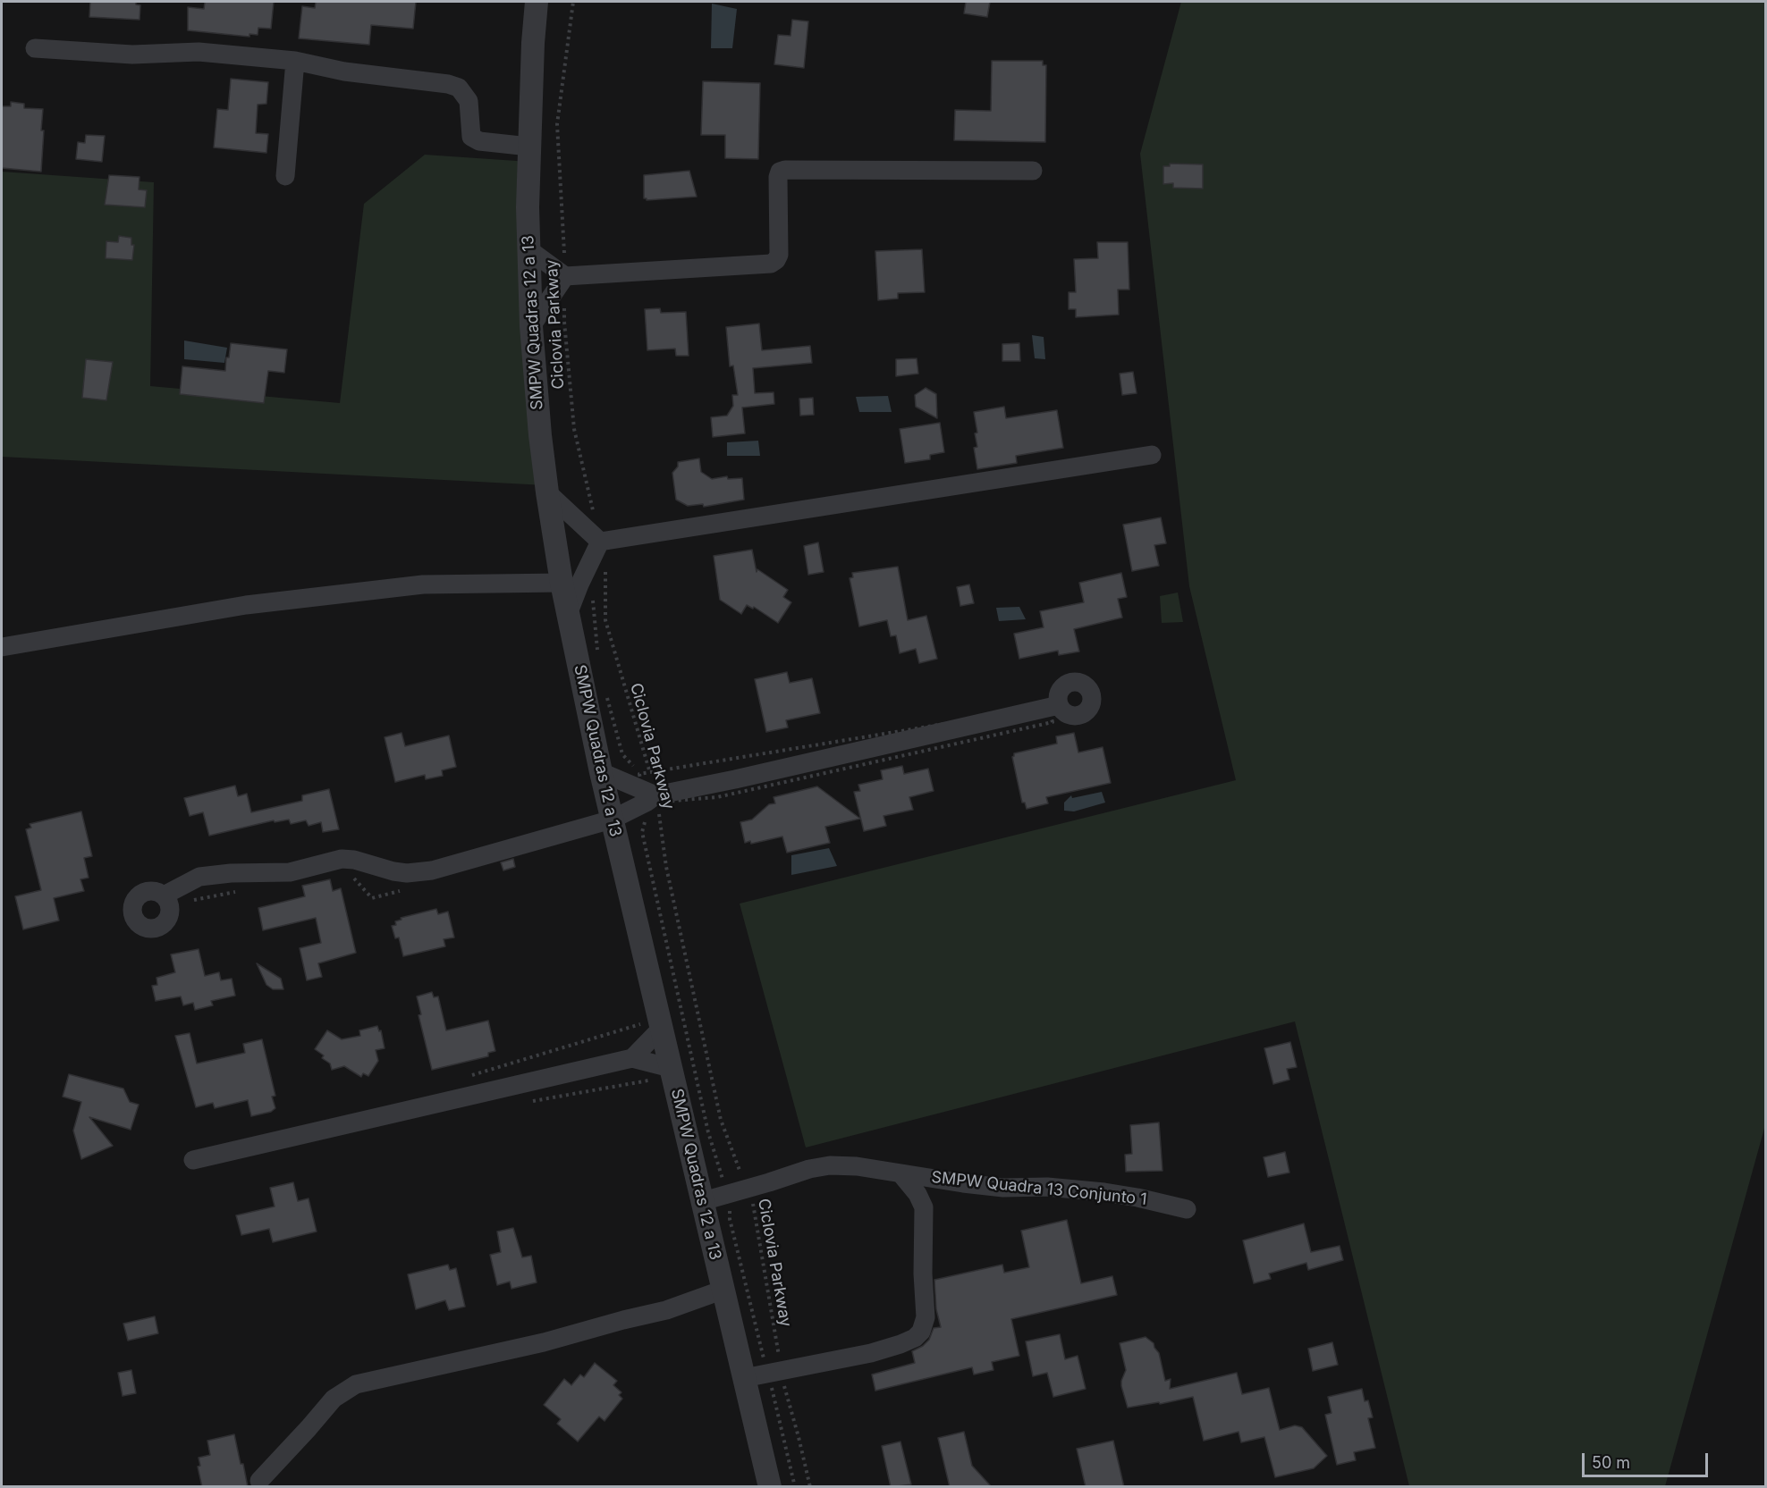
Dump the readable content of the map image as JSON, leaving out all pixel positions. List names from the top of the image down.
{
  "streets": {
    "street": ["SMPW Quadras 12 a 13", "SMPW Quadra 13 Conjunto 1"],
    "path": ["Ciclovia Parkway"]
  },
  "crossings": [
    ["SMPW Quadras 12 a 13", "SMPW Quadra 13 Conjunto 1"],
    ["Ciclovia Parkway", "SMPW Quadra 13 Conjunto 1"]
  ],
  "scale_bar": "50 m"
}
